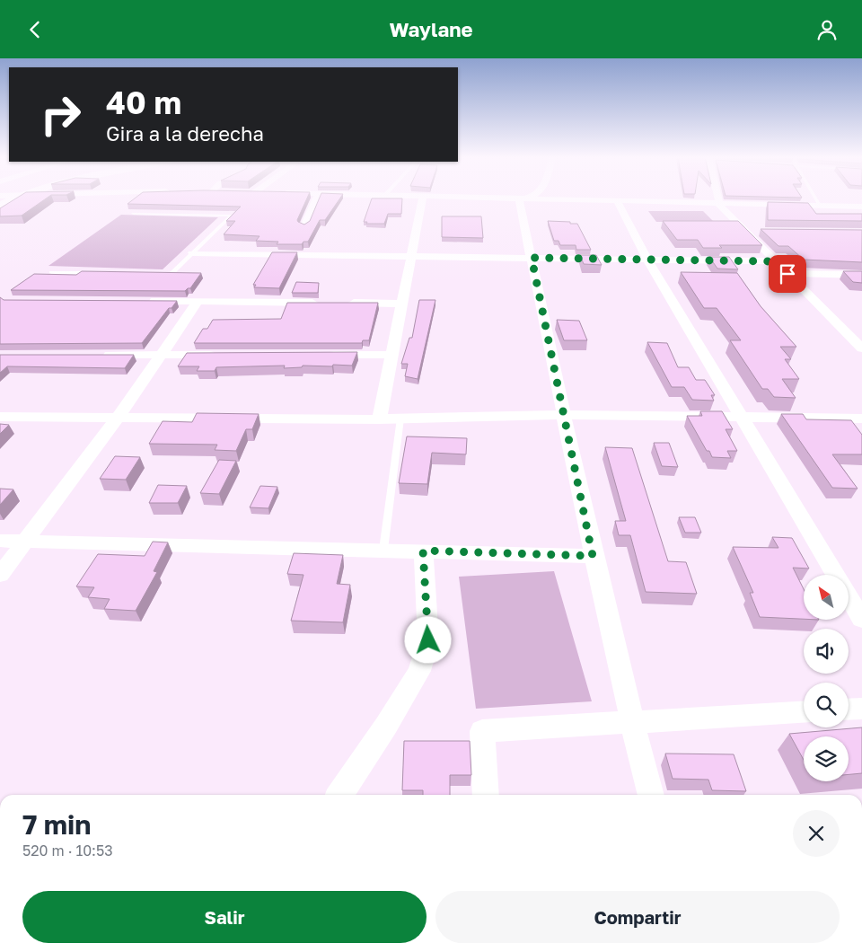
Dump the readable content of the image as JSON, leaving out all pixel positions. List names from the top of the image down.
{
  "north": "top left",
  "page": {
    "header": "Waylane",
    "turn": ["40 m", "Gira a la derecha"],
    "heading": ["7 min", "520 m · 10:53"],
    "buttons": ["Salir", "Compartir"]
  }
}
